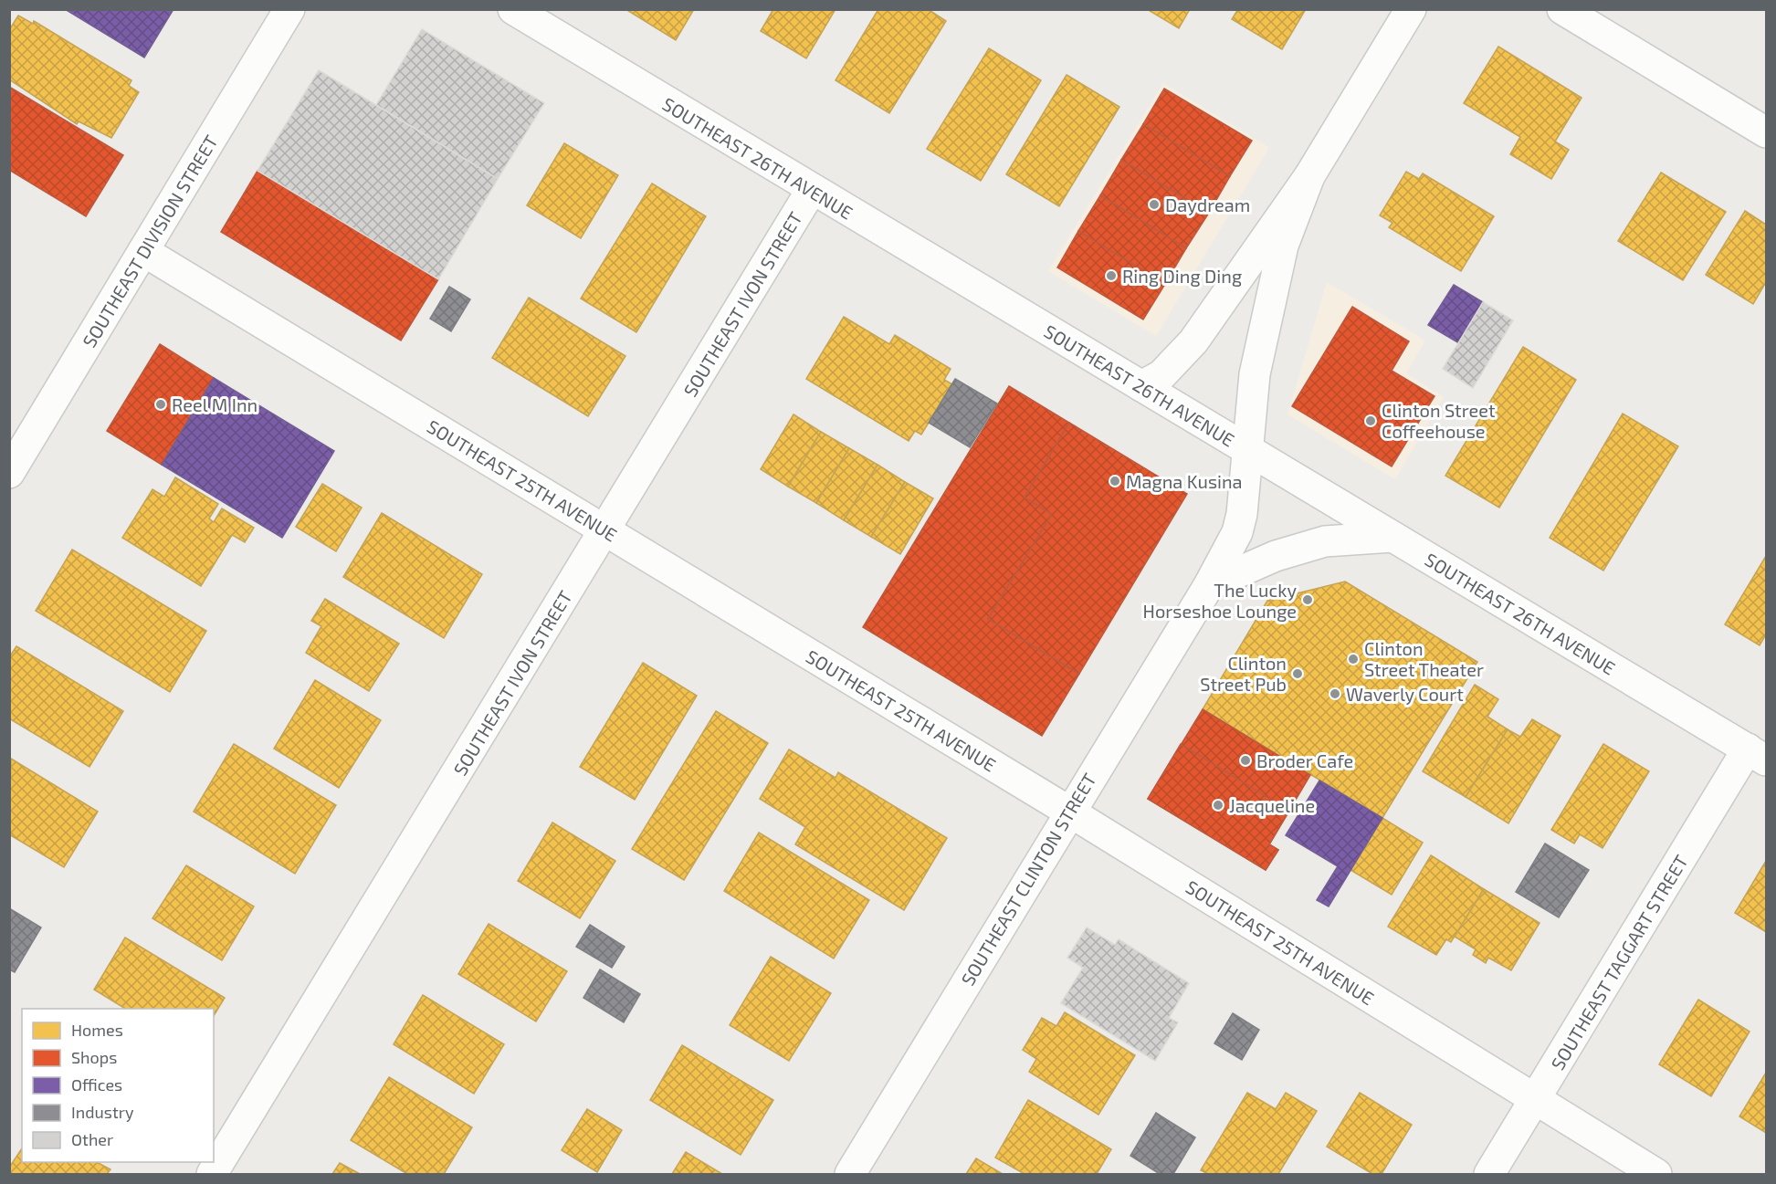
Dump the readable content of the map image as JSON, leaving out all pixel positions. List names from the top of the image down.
{
  "streets": {
    "street": [
      "SOUTHEAST 26TH AVENUE",
      "SOUTHEAST DIVISION STREET",
      "SOUTHEAST IVON STREET",
      "SOUTHEAST 25TH AVENUE",
      "SOUTHEAST CLINTON STREET",
      "SOUTHEAST TAGGART STREET"
    ]
  },
  "crossings": [
    ["SOUTHEAST 26TH AVENUE", "SOUTHEAST IVON STREET"],
    ["SOUTHEAST 26TH AVENUE", "SOUTHEAST CLINTON STREET"],
    ["SOUTHEAST 26TH AVENUE", "SOUTHEAST TAGGART STREET"],
    ["SOUTHEAST DIVISION STREET", "SOUTHEAST 25TH AVENUE"],
    ["SOUTHEAST IVON STREET", "SOUTHEAST 25TH AVENUE"],
    ["SOUTHEAST 25TH AVENUE", "SOUTHEAST CLINTON STREET"],
    ["SOUTHEAST 25TH AVENUE", "SOUTHEAST TAGGART STREET"]
  ],
  "places": [
    "Daydream",
    "Ring Ding Ding",
    "Reel M Inn",
    "Clinton Street Coffeehouse",
    "Magna Kusina",
    "The Lucky Horseshoe Lounge",
    "Clinton Street Theater",
    "Clinton Street Pub",
    "Waverly Court",
    "Broder Cafe",
    "Jacqueline"
  ],
  "legend": [
    "Homes",
    "Shops",
    "Offices",
    "Industry",
    "Other"
  ]
}
